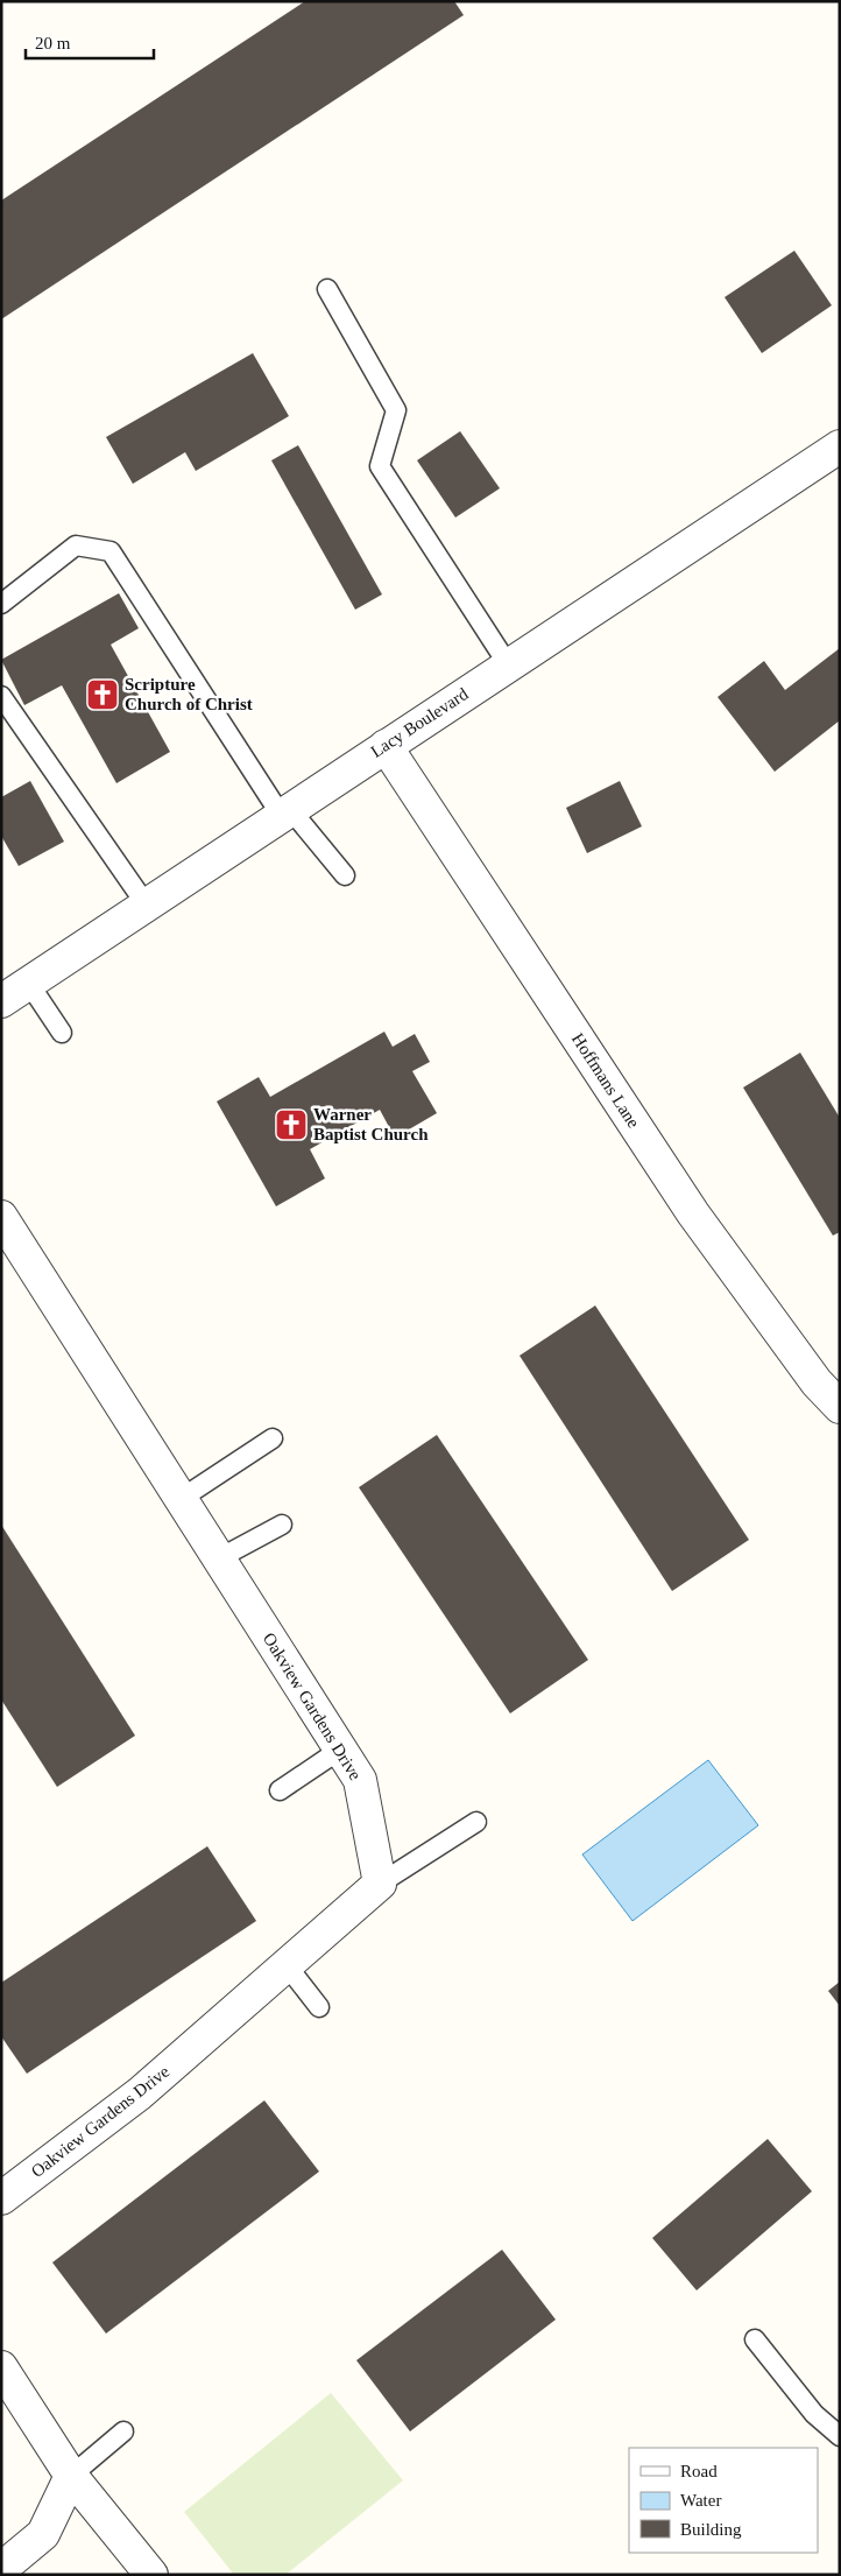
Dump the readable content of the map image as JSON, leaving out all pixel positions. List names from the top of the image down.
{
  "streets": {
    "street": ["Lacy Boulevard", "Hoffmans Lane", "Oakview Gardens Drive"]
  },
  "crossings": [
    ["Lacy Boulevard", "Hoffmans Lane"]
  ],
  "places": {
    "church": ["Scripture Church of Christ", "Warner Baptist Church"]
  },
  "legend": ["Road", "Water", "Building"],
  "scale_bar": "20 m"
}
